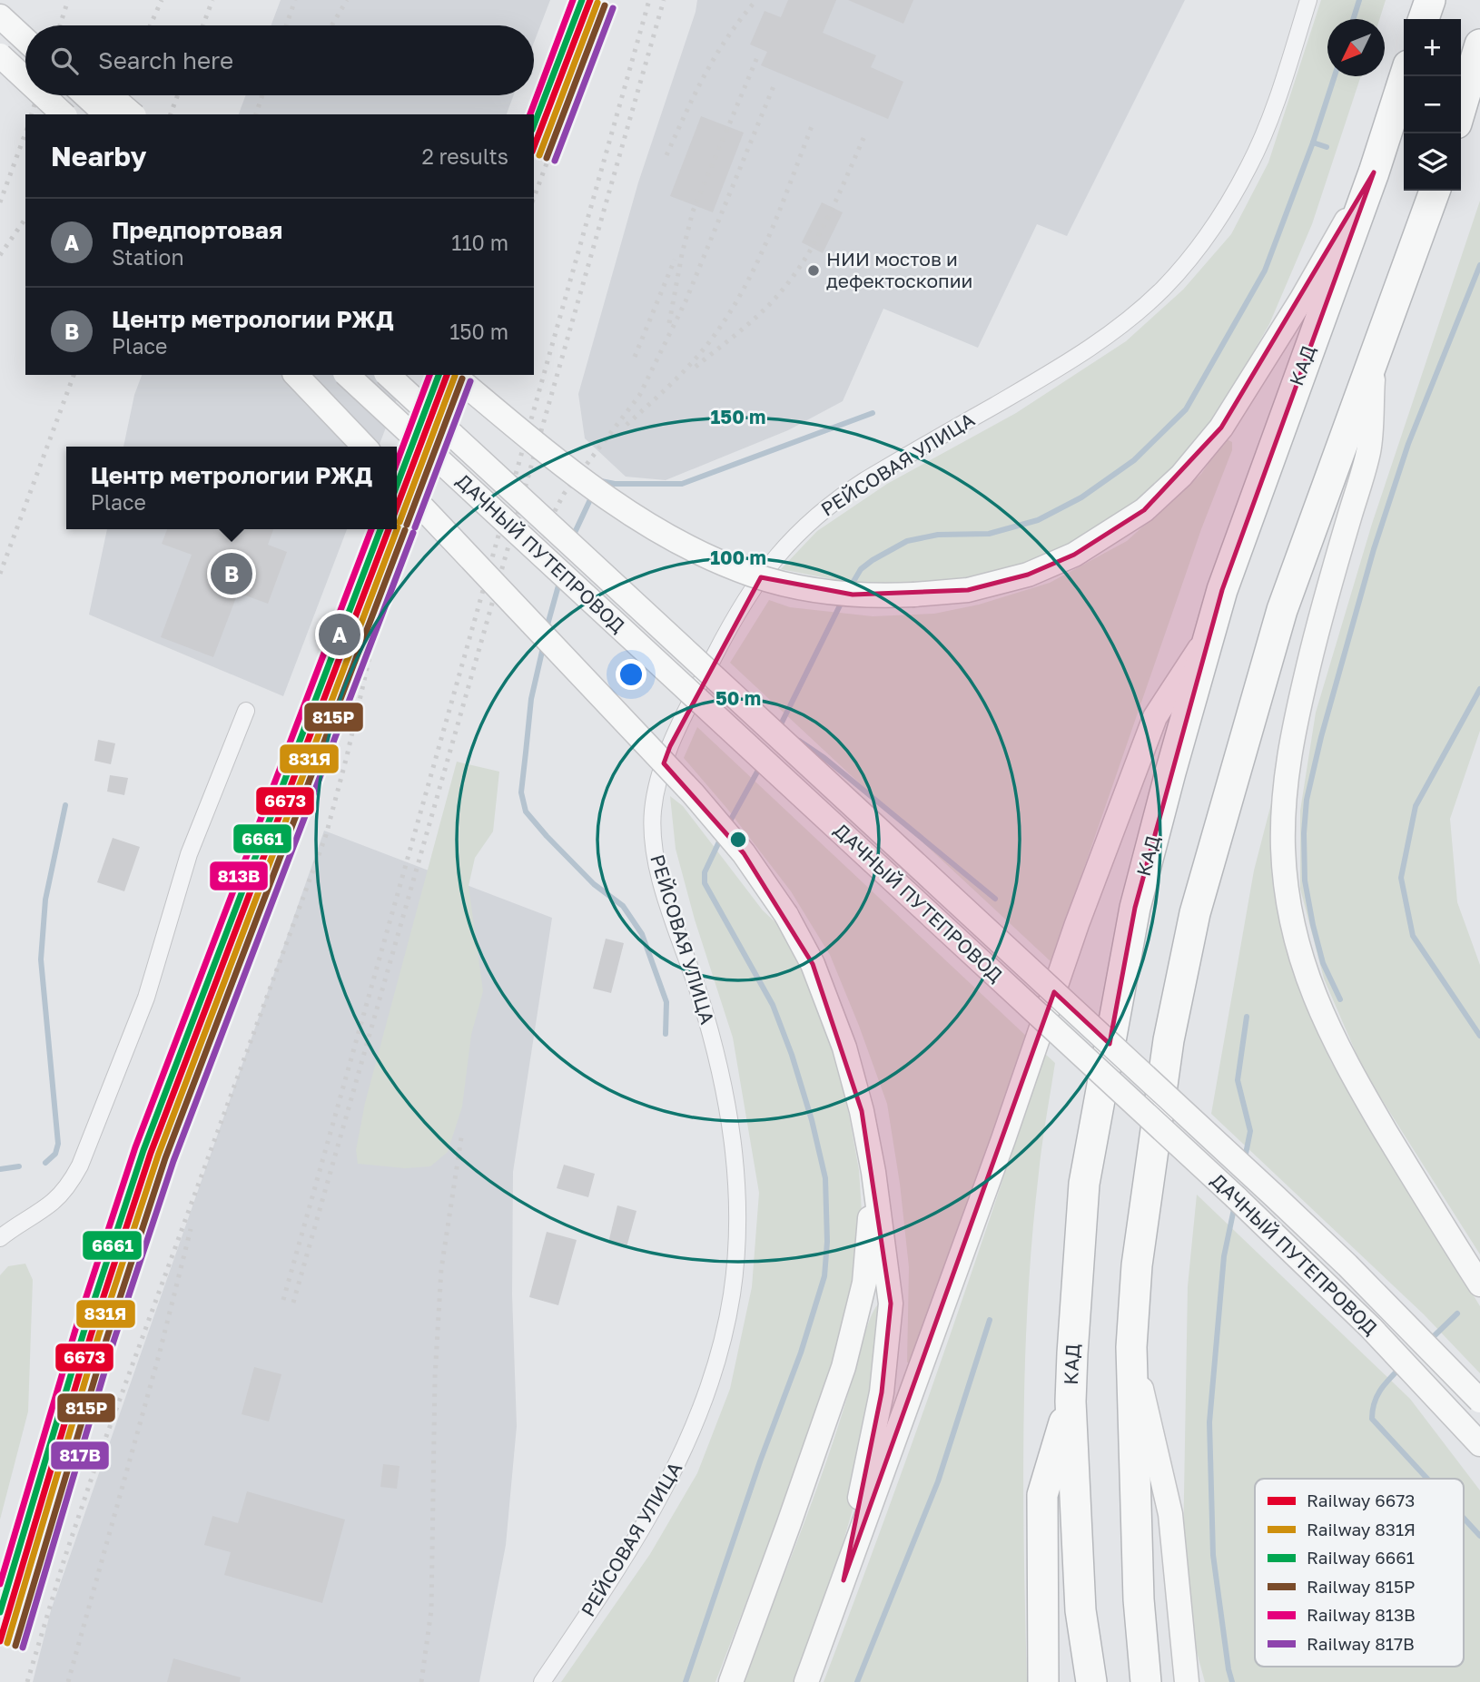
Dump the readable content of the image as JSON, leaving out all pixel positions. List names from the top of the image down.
{
  "streets": {
    "highway": ["КАД"],
    "main road": ["ДАЧНЫЙ ПУТЕПРОВОД"],
    "street": ["РЕЙСОВАЯ УЛИЦА"]
  },
  "places": ["НИИ мостов и дефектоскопии"],
  "lines": [
    "rail line 6673",
    "rail line 6661",
    "rail line 813В",
    "rail line 831Я",
    "rail line 815Р",
    "rail line 817В"
  ],
  "legend": [
    "Railway 6673",
    "Railway 831Я",
    "Railway 6661",
    "Railway 815Р",
    "Railway 813В",
    "Railway 817В"
  ],
  "north": "bottom left",
  "page": {
    "map_buttons": ["+", "−"],
    "search": "Search here",
    "heading": ["Nearby", "2 results"],
    "list": [
      {
        "mark": "A",
        "name": "Предпортовая",
        "note": "Station",
        "value": "110 m"
      },
      {
        "mark": "B",
        "name": "Центр метрологии РЖД",
        "note": "Place",
        "value": "150 m"
      }
    ],
    "popup": ["Центр метрологии РЖД", "Place"],
    "pins": ["B", "A"]
  },
  "rings": ["150 m", "100 m", "50 m"]
}
